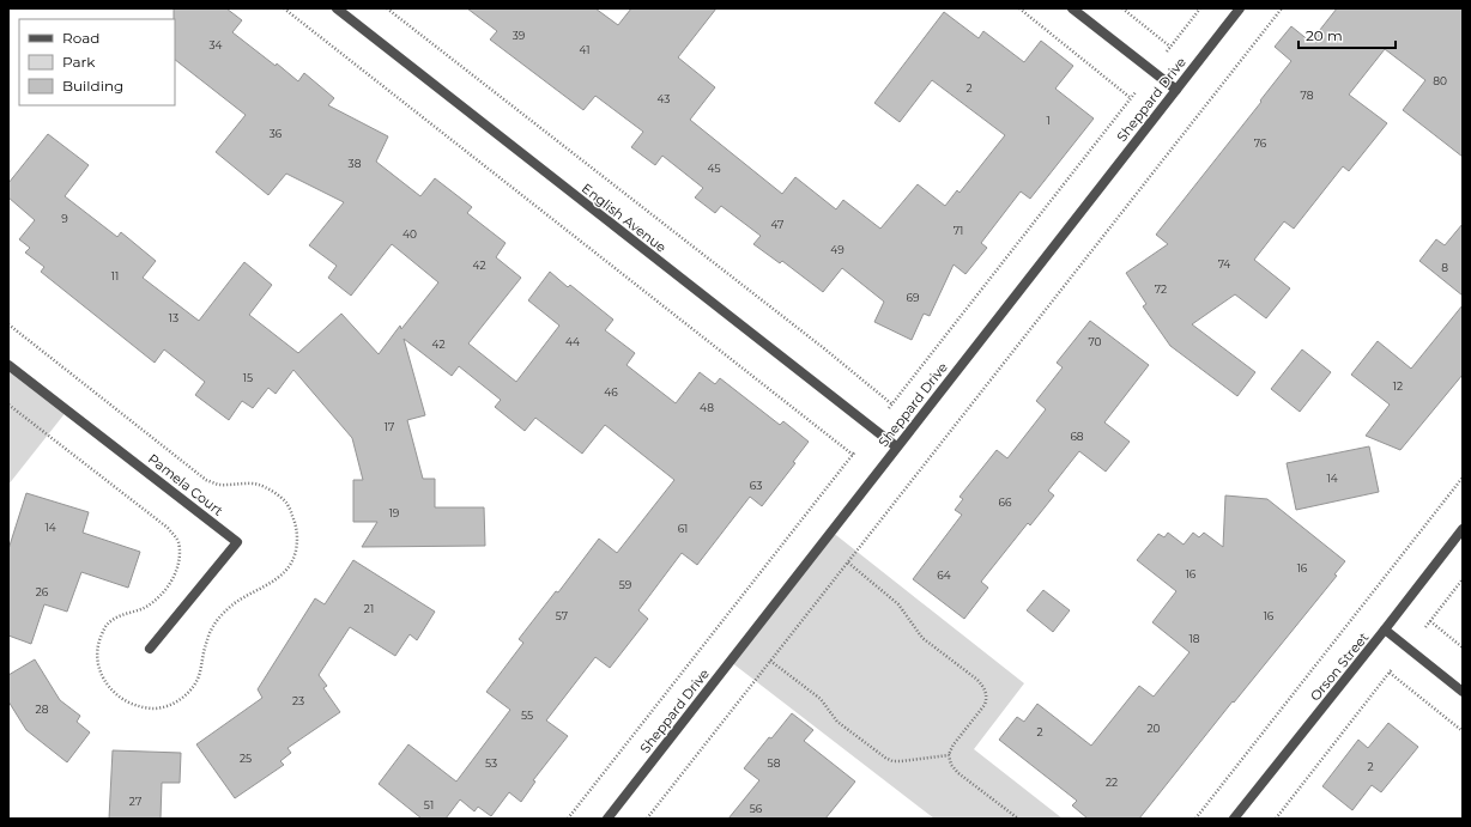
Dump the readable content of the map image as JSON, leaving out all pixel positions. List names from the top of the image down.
{
  "streets": {
    "street": [
      "Sheppard Drive",
      "English Avenue",
      "Pamela Court",
      "Orson Street"
    ]
  },
  "crossings": [
    ["Sheppard Drive", "English Avenue"]
  ],
  "house_numbers": [
    "39",
    "34",
    "41",
    "80",
    "2",
    "78",
    "43",
    "1",
    "36",
    "76",
    "38",
    "45",
    "9",
    "47",
    "71",
    "40",
    "49",
    "74",
    "42",
    "8",
    "11",
    "72",
    "69",
    "13",
    "44",
    "70",
    "42",
    "15",
    "12",
    "46",
    "48",
    "17",
    "68",
    "14",
    "63",
    "66",
    "19",
    "14",
    "61",
    "16",
    "16",
    "64",
    "59",
    "26",
    "21",
    "57",
    "16",
    "18",
    "23",
    "28",
    "55",
    "20",
    "2",
    "25",
    "53",
    "58",
    "2",
    "22",
    "27",
    "51",
    "56"
  ],
  "legend": ["Road", "Park", "Building"],
  "scale_bar": "20 m"
}
